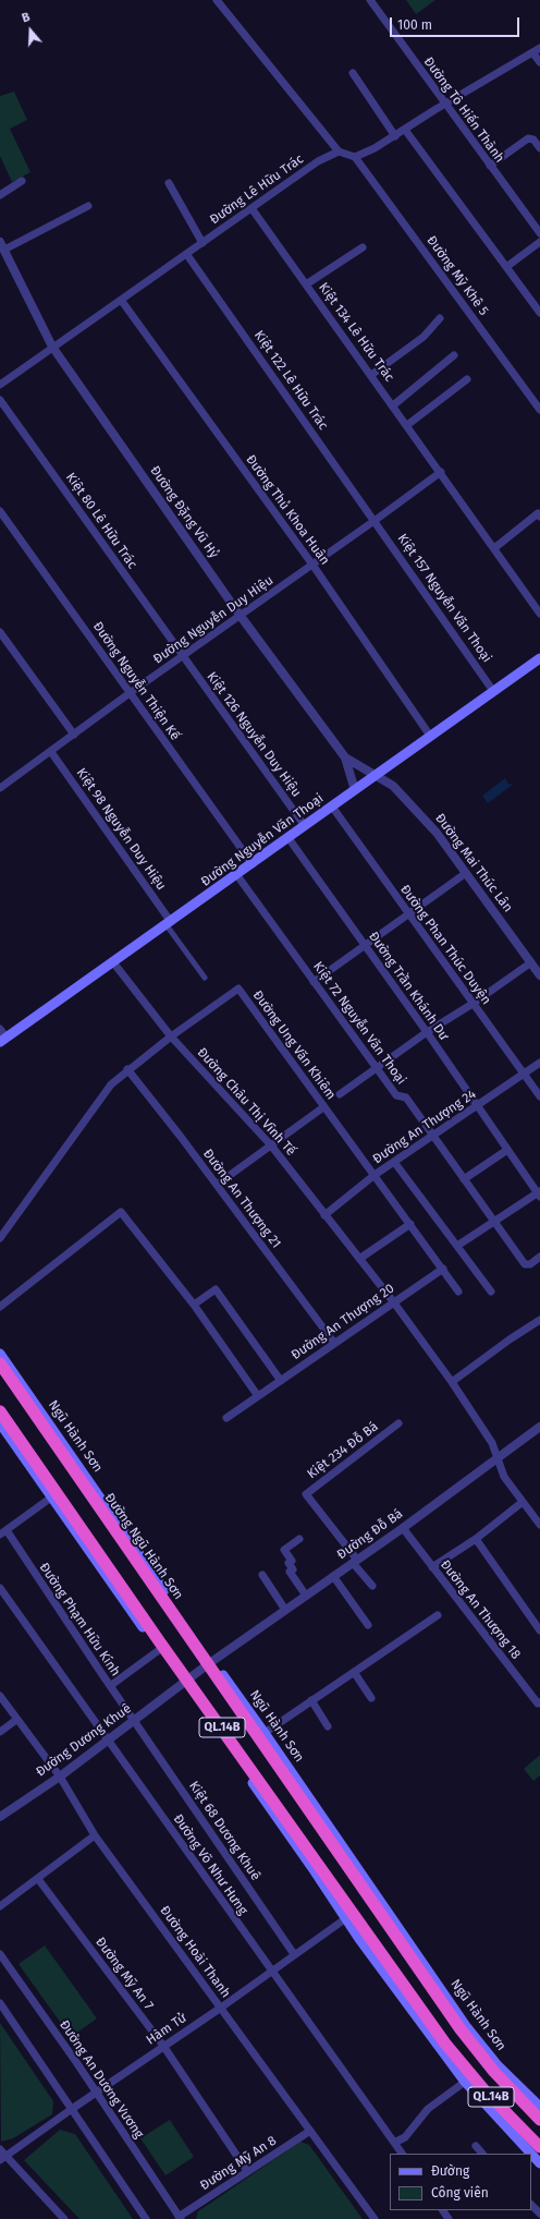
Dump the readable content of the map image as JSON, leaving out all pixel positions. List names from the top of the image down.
{
  "streets": {
    "highway": ["Ngũ Hành Sơn", "Đường Ngũ Hành Sơn", "QL.14B"],
    "main road": ["Đường Nguyễn Văn Thoại"],
    "street": [
      "Đường Tô Hiến Thành",
      "Đường Lê Hữu Trác",
      "Đường Mỹ Khê 5",
      "Kiệt 134 Lê Hữu Trác",
      "Kiệt 122 Lê Hữu Trác",
      "Đường Thủ Khoa Huân",
      "Đường Đặng Vũ Hỷ",
      "Kiệt 80 Lê Hữu Trác",
      "Kiệt 157 Nguyễn Văn Thoại",
      "Đường Nguyễn Duy Hiệu",
      "Đường Nguyễn Thiện Kế",
      "Kiệt 126 Nguyễn Duy Hiệu",
      "Kiệt 98 Nguyễn Duy Hiệu",
      "Đường Mai Thúc Lân",
      "Đường Phan Thúc Duyện",
      "Đường Trần Khánh Dư",
      "Kiệt 72 Nguyễn Văn Thoại",
      "Đường Ung Văn Khiêm",
      "Đường Châu Thị Vĩnh Tế",
      "Đường An Thượng 24",
      "Đường An Thượng 21",
      "Đường An Thượng 20",
      "Kiệt 234 Đỗ Bá",
      "Đường Đỗ Bá",
      "Đường An Thượng 18",
      "Đường Phạm Hữu Kính",
      "Đường Dương Khuê",
      "Kiệt 68 Dương Khuê",
      "Đường Võ Như Hưng",
      "Đường Hoài Thanh",
      "Đường Mỹ An 7",
      "Hàm Tử",
      "Đường An Dương Vương",
      "Đường Mỹ An 8"
    ]
  },
  "crossings": [
    ["Đường Lê Hữu Trác", "Kiệt 134 Lê Hữu Trác"],
    ["Đường Lê Hữu Trác", "Kiệt 122 Lê Hữu Trác"],
    ["Đường Lê Hữu Trác", "Đường Thủ Khoa Huân"],
    ["Đường Lê Hữu Trác", "Đường Đặng Vũ Hỷ"],
    ["Kiệt 134 Lê Hữu Trác", "Đường Nguyễn Duy Hiệu"],
    ["Kiệt 122 Lê Hữu Trác", "Kiệt 157 Nguyễn Văn Thoại"],
    ["Kiệt 122 Lê Hữu Trác", "Đường Nguyễn Duy Hiệu"],
    ["Đường Thủ Khoa Huân", "Đường Nguyễn Duy Hiệu"],
    ["Đường Thủ Khoa Huân", "Đường Nguyễn Văn Thoại"],
    ["Đường Đặng Vũ Hỷ", "Đường Nguyễn Duy Hiệu"],
    ["Đường Đặng Vũ Hỷ", "Đường Nguyễn Văn Thoại"],
    ["Đường Đặng Vũ Hỷ", "Đường Mai Thúc Lân"],
    ["Kiệt 80 Lê Hữu Trác", "Đường Nguyễn Duy Hiệu"],
    ["Kiệt 80 Lê Hữu Trác", "Kiệt 126 Nguyễn Duy Hiệu"],
    ["Kiệt 157 Nguyễn Văn Thoại", "Đường Nguyễn Duy Hiệu"],
    ["Kiệt 157 Nguyễn Văn Thoại", "Đường Nguyễn Văn Thoại"],
    ["Đường Nguyễn Duy Hiệu", "Đường Nguyễn Thiện Kế"],
    ["Đường Nguyễn Duy Hiệu", "Kiệt 126 Nguyễn Duy Hiệu"],
    ["Đường Nguyễn Duy Hiệu", "Kiệt 98 Nguyễn Duy Hiệu"],
    ["Đường Nguyễn Thiện Kế", "Đường Nguyễn Văn Thoại"],
    ["Kiệt 126 Nguyễn Duy Hiệu", "Đường Nguyễn Văn Thoại"],
    ["Kiệt 98 Nguyễn Duy Hiệu", "Đường Nguyễn Văn Thoại"],
    ["Đường Nguyễn Văn Thoại", "Đường Mai Thúc Lân"],
    ["Đường Nguyễn Văn Thoại", "Đường Phan Thúc Duyện"],
    ["Đường Nguyễn Văn Thoại", "Đường Trần Khánh Dư"],
    ["Đường Nguyễn Văn Thoại", "Kiệt 72 Nguyễn Văn Thoại"],
    ["Đường Nguyễn Văn Thoại", "Đường Châu Thị Vĩnh Tế"],
    ["Đường Phan Thúc Duyện", "Đường An Thượng 24"],
    ["Đường Trần Khánh Dư", "Đường An Thượng 24"],
    ["Kiệt 72 Nguyễn Văn Thoại", "Đường An Thượng 24"],
    ["Đường Ung Văn Khiêm", "Đường Châu Thị Vĩnh Tế"],
    ["Đường Ung Văn Khiêm", "Đường An Thượng 24"],
    ["Đường Ung Văn Khiêm", "Đường An Thượng 21"],
    ["Đường Ung Văn Khiêm", "Đường An Thượng 20"],
    ["Đường Châu Thị Vĩnh Tế", "Đường An Thượng 24"],
    ["Đường Châu Thị Vĩnh Tế", "Đường An Thượng 20"],
    ["Đường Châu Thị Vĩnh Tế", "Đường Đỗ Bá"],
    ["Đường An Thượng 21", "Đường An Thượng 20"],
    ["Ngũ Hành Sơn", "Đường Đỗ Bá"],
    ["Ngũ Hành Sơn", "Đường Ngũ Hành Sơn"],
    ["Ngũ Hành Sơn", "Đường Dương Khuê"],
    ["Kiệt 234 Đỗ Bá", "Đường Đỗ Bá"],
    ["Đường Đỗ Bá", "Đường Ngũ Hành Sơn"],
    ["Đường Đỗ Bá", "Đường An Thượng 18"],
    ["Đường Đỗ Bá", "Đường Dương Khuê"],
    ["Đường Ngũ Hành Sơn", "Đường Dương Khuê"],
    ["Đường Phạm Hữu Kính", "Đường Dương Khuê"],
    ["Đường Phạm Hữu Kính", "Kiệt 68 Dương Khuê"],
    ["QL.14B", "Đường Dương Khuê"],
    ["QL.14B", "Hàm Tử"],
    ["Đường Dương Khuê", "Kiệt 68 Dương Khuê"],
    ["Đường Dương Khuê", "Đường Võ Như Hưng"],
    ["Đường Dương Khuê", "Đường Hoài Thanh"],
    ["Kiệt 68 Dương Khuê", "Hàm Tử"],
    ["Đường Võ Như Hưng", "Hàm Tử"],
    ["Đường Hoài Thanh", "Hàm Tử"],
    ["Đường Hoài Thanh", "Đường Mỹ An 8"],
    ["Đường Mỹ An 7", "Hàm Tử"],
    ["Đường Mỹ An 7", "Đường Mỹ An 8"],
    ["Hàm Tử", "Đường An Dương Vương"],
    ["Đường An Dương Vương", "Đường Mỹ An 8"]
  ],
  "legend": ["Đường", "Công viên"],
  "scale_bar": "100 m",
  "north": "top"
}
